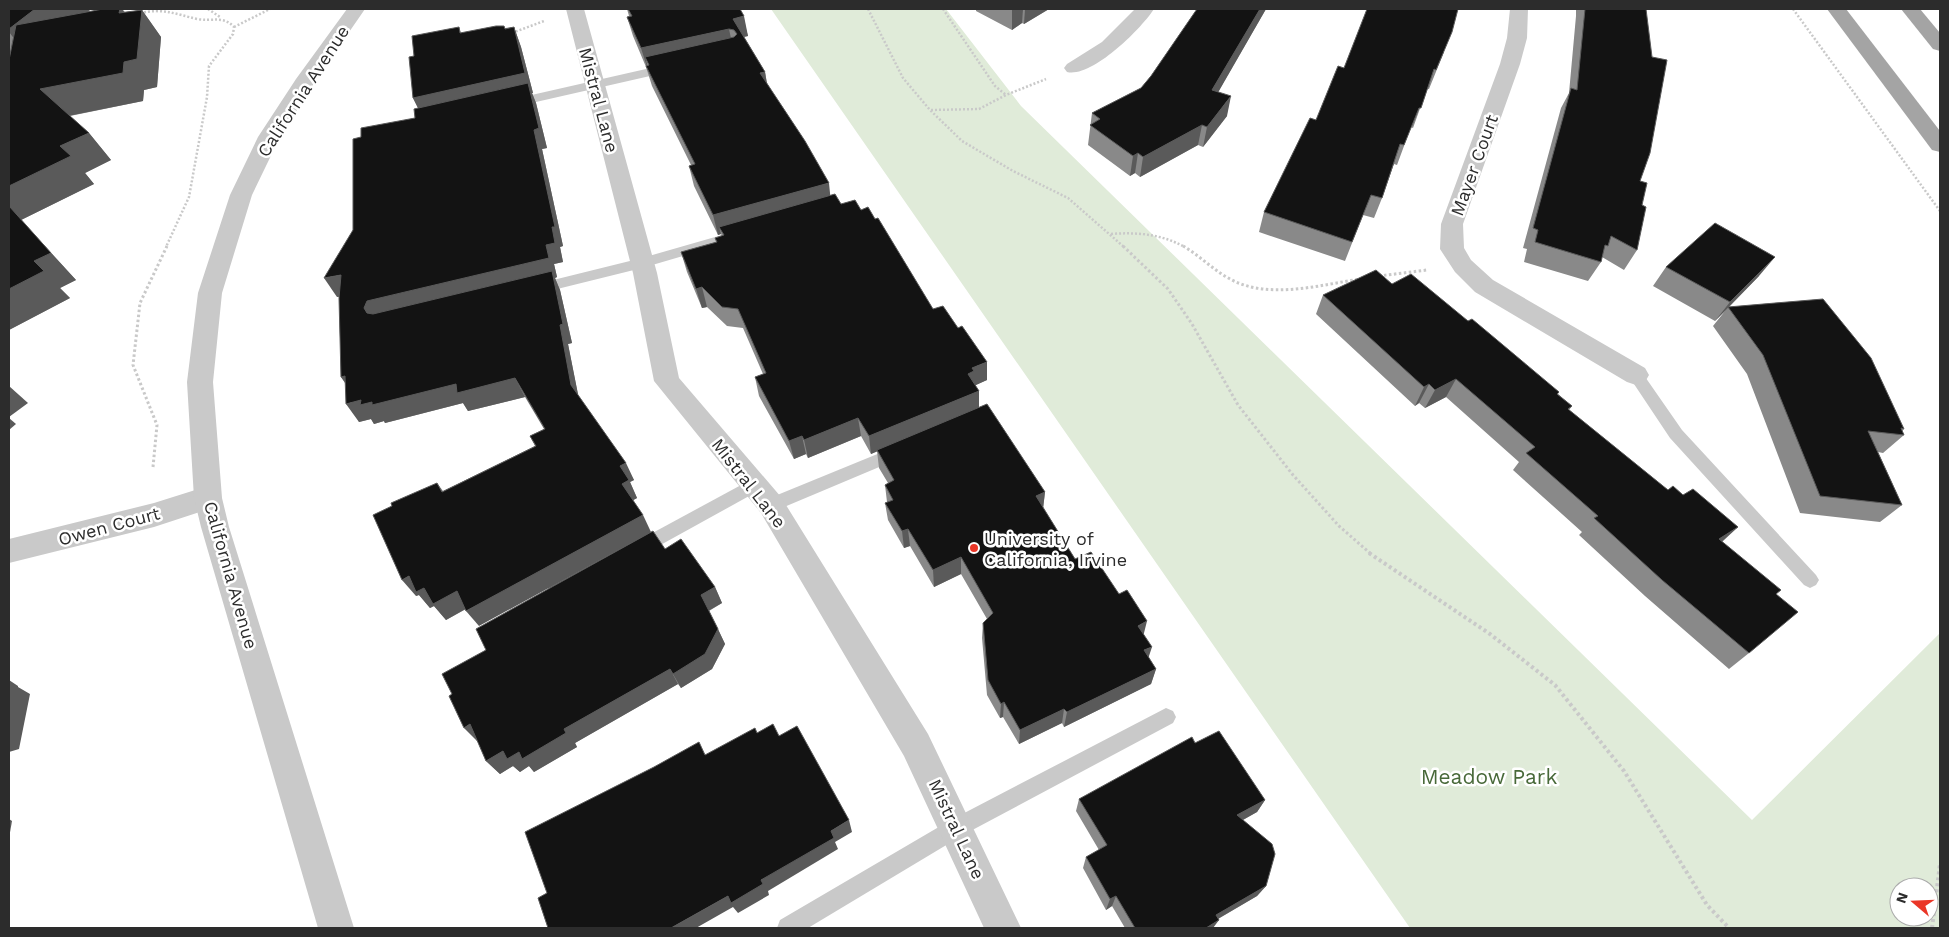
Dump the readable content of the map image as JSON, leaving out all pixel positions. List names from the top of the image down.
{
  "streets": {
    "street": [
      "California Avenue",
      "Mistral Lane",
      "Mayer Court",
      "Owen Court"
    ]
  },
  "crossings": [
    ["California Avenue", "Owen Court"]
  ],
  "parks": ["Meadow Park"],
  "places": ["University of California, Irvine"],
  "north": "left"
}
